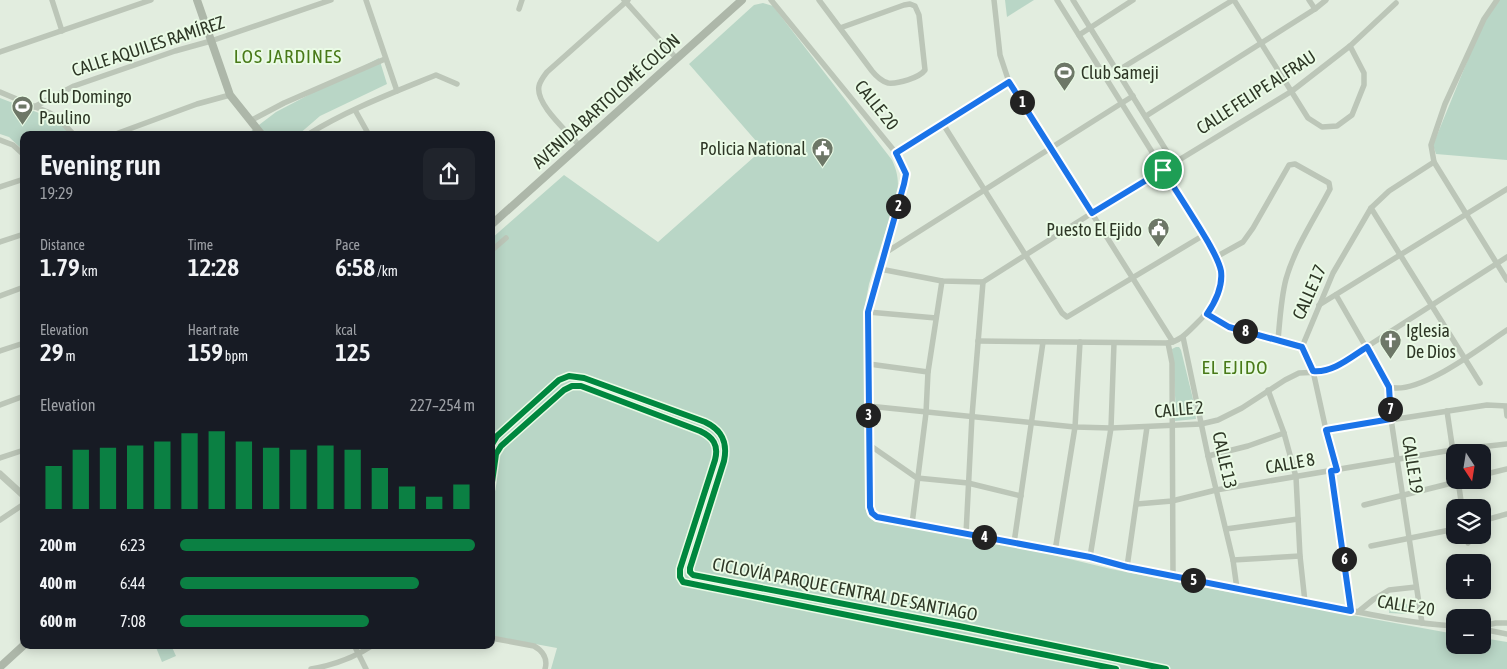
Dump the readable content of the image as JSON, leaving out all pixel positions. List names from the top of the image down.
{
  "streets": {
    "main road": ["AVENIDA BARTOLOMÉ COLÓN"],
    "street": [
      "CALLE AQUILES RAMÍREZ",
      "CALLE FELIPE ALFRAU",
      "CALLE 20",
      "CALLE 17",
      "CALLE 2",
      "CALLE 13",
      "CALLE 8",
      "CALLE 19"
    ],
    "cycle path": ["CICLOVÍA PARQUE CENTRAL DE SANTIAGO"]
  },
  "crossings": [
    ["CALLE 20", "CALLE 17"],
    ["CALLE 20", "CALLE 2"],
    ["CALLE 20", "CALLE 13"],
    ["CALLE 20", "CALLE 19"],
    ["CALLE 17", "CALLE 2"],
    ["CALLE 17", "CALLE 8"],
    ["CALLE 2", "CALLE 13"],
    ["CALLE 2", "CALLE 19"],
    ["CALLE 13", "CALLE 8"],
    ["CALLE 8", "CALLE 19"]
  ],
  "districts": ["LOS JARDINES", "EL EJIDO"],
  "places": {
    "sports": ["Club Sameji", "Club Domingo Paulino"],
    "public building": ["Policia National", "Puesto El Ejido"],
    "church": ["Iglesia De Dios"]
  },
  "north": "bottom",
  "page": {
    "pins": [
      "1",
      "2",
      "8",
      "7",
      "3",
      "4",
      "6",
      "5"
    ],
    "heading": ["Evening run", "19:29"],
    "stats": [
      ["Distance", "1.79 km"],
      ["Time", "12:28"],
      ["Pace", "6:58 /km"],
      ["Elevation", "29 m"],
      ["Heart rate", "159 bpm"],
      ["kcal", "125"]
    ],
    "chart": ["Elevation", "227–254 m"],
    "map_buttons": ["+", "−"],
    "list": [
      {
        "name": "200 m",
        "note": "6:23"
      },
      {
        "name": "400 m",
        "note": "6:44"
      },
      {
        "name": "600 m",
        "note": "7:08"
      }
    ]
  }
}
